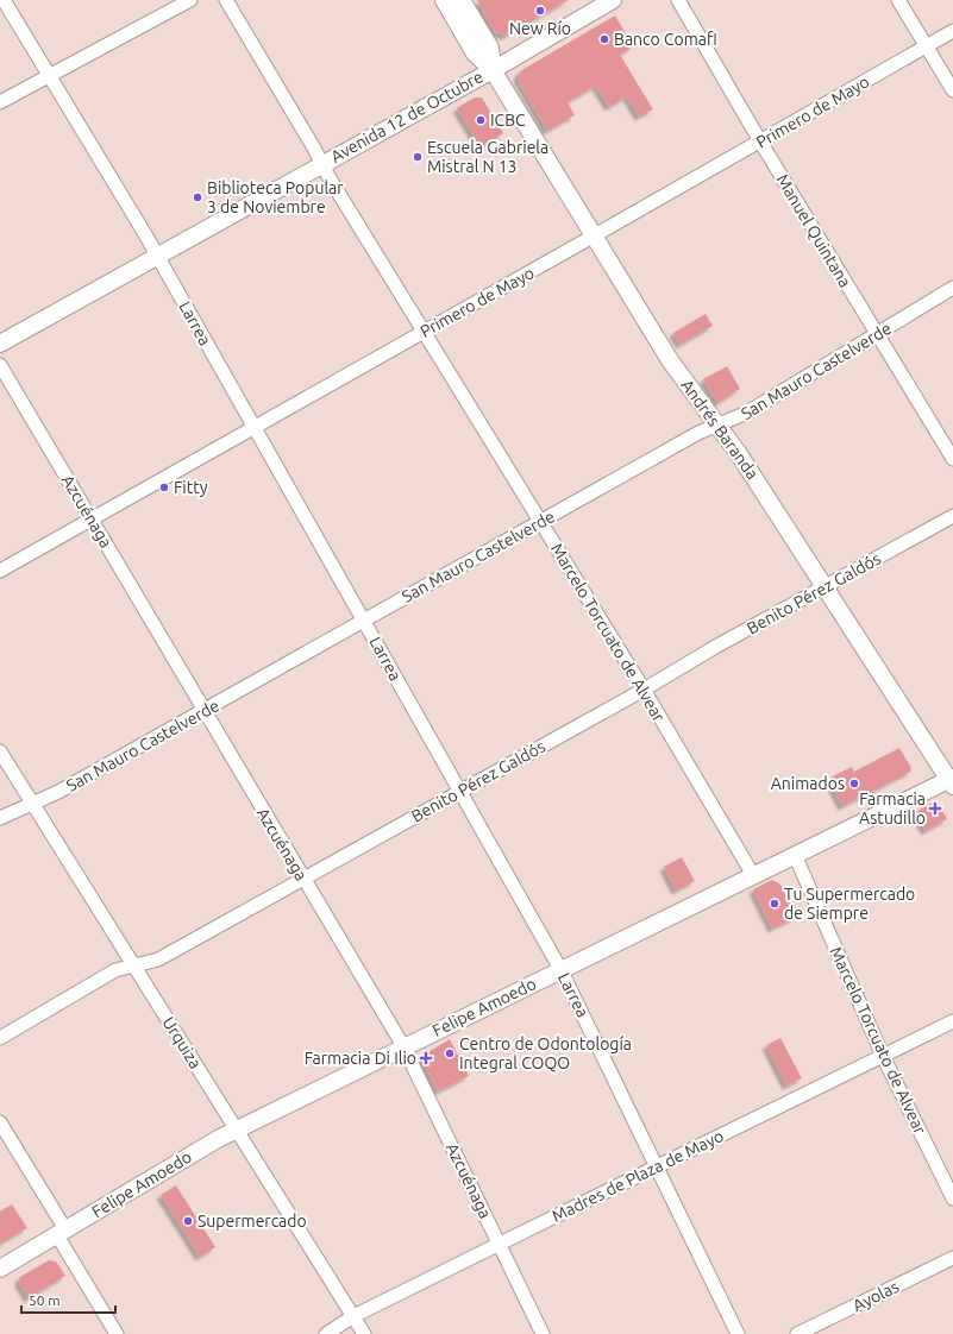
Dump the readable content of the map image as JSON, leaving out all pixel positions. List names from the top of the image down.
{
  "streets": {
    "main road": ["Avenida 12 de Octubre", "Andrés Baranda", "Felipe Amoedo"],
    "street": [
      "Primero de Mayo",
      "Manuel Quintana",
      "Larrea",
      "San Mauro Castelverde",
      "Azcuénaga",
      "Benito Pérez Galdós",
      "Marcelo Torcuato de Alvear",
      "Urquiza",
      "Madres de Plaza de Mayo",
      "Ayolas"
    ]
  },
  "crossings": [
    ["Primero de Mayo", "Manuel Quintana"],
    ["Primero de Mayo", "Larrea"],
    ["Primero de Mayo", "Andrés Baranda"],
    ["Primero de Mayo", "Azcuénaga"],
    ["Primero de Mayo", "Marcelo Torcuato de Alvear"],
    ["Avenida 12 de Octubre", "Larrea"],
    ["Avenida 12 de Octubre", "Andrés Baranda"],
    ["Avenida 12 de Octubre", "Marcelo Torcuato de Alvear"],
    ["Manuel Quintana", "San Mauro Castelverde"],
    ["Larrea", "San Mauro Castelverde"],
    ["Larrea", "Benito Pérez Galdós"],
    ["Larrea", "Felipe Amoedo"],
    ["Larrea", "Madres de Plaza de Mayo"],
    ["San Mauro Castelverde", "Andrés Baranda"],
    ["San Mauro Castelverde", "Azcuénaga"],
    ["San Mauro Castelverde", "Marcelo Torcuato de Alvear"],
    ["San Mauro Castelverde", "Urquiza"],
    ["Andrés Baranda", "Benito Pérez Galdós"],
    ["Andrés Baranda", "Felipe Amoedo"],
    ["Azcuénaga", "Benito Pérez Galdós"],
    ["Azcuénaga", "Felipe Amoedo"],
    ["Azcuénaga", "Madres de Plaza de Mayo"],
    ["Benito Pérez Galdós", "Marcelo Torcuato de Alvear"],
    ["Benito Pérez Galdós", "Urquiza"],
    ["Marcelo Torcuato de Alvear", "Felipe Amoedo"],
    ["Marcelo Torcuato de Alvear", "Madres de Plaza de Mayo"],
    ["Felipe Amoedo", "Urquiza"],
    ["Urquiza", "Madres de Plaza de Mayo"]
  ],
  "places": {
    "other": [
      "New Río",
      "Banco Comafi",
      "ICBC",
      "Escuela Gabriela Mistral N 13",
      "Biblioteca Popular 3 de Noviembre",
      "Fitty",
      "Animados",
      "Tu Supermercado de Siempre",
      "Centro de Odontología Integral COQO",
      "Supermercado"
    ],
    "health": ["Farmacia Astudillo", "Farmacia Di Ilio"]
  },
  "scale_bar": "50 m"
}
